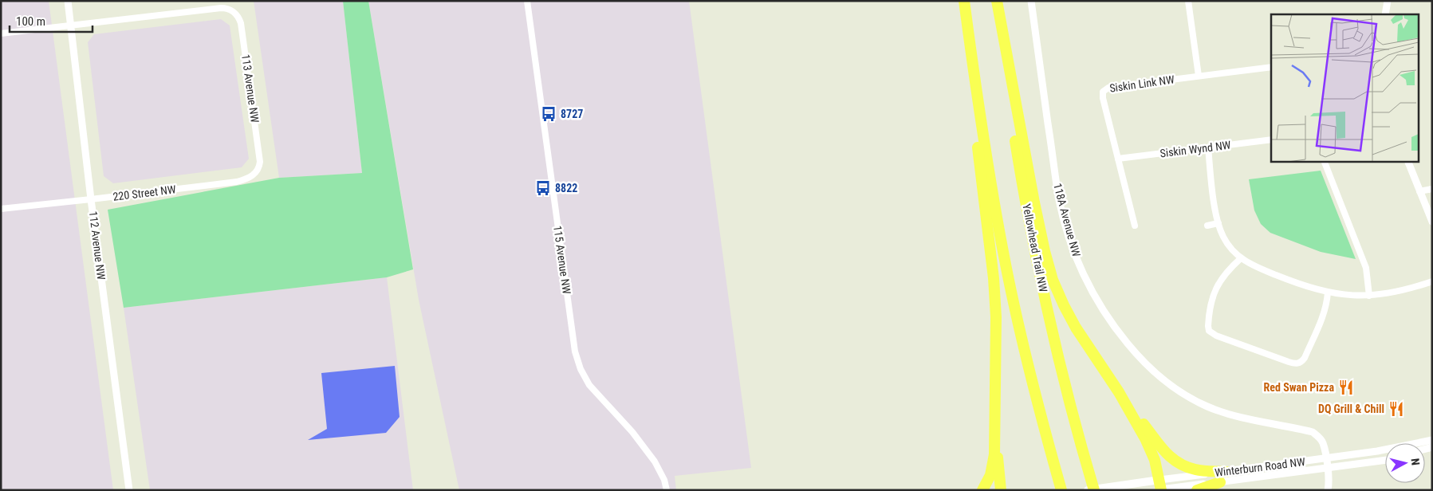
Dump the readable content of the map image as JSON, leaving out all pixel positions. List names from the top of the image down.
{
  "streets": {
    "highway": ["Yellowhead Trail NW"],
    "main road": ["Winterburn Road NW"],
    "street": [
      "Siskin Link NW",
      "113 Avenue NW",
      "Siskin Wynd NW",
      "220 Street NW",
      "118A Avenue NW",
      "112 Avenue NW",
      "115 Avenue NW"
    ]
  },
  "crossings": [
    ["Siskin Link NW", "Siskin Wynd NW"],
    ["113 Avenue NW", "220 Street NW"],
    ["113 Avenue NW", "112 Avenue NW"],
    ["220 Street NW", "112 Avenue NW"],
    ["118A Avenue NW", "Winterburn Road NW"]
  ],
  "places": {
    "bus stop": ["8727", "8822"],
    "restaurant": ["Red Swan Pizza", "DQ Grill & Chill"]
  },
  "scale_bar": "100 m",
  "north": "right"
}
